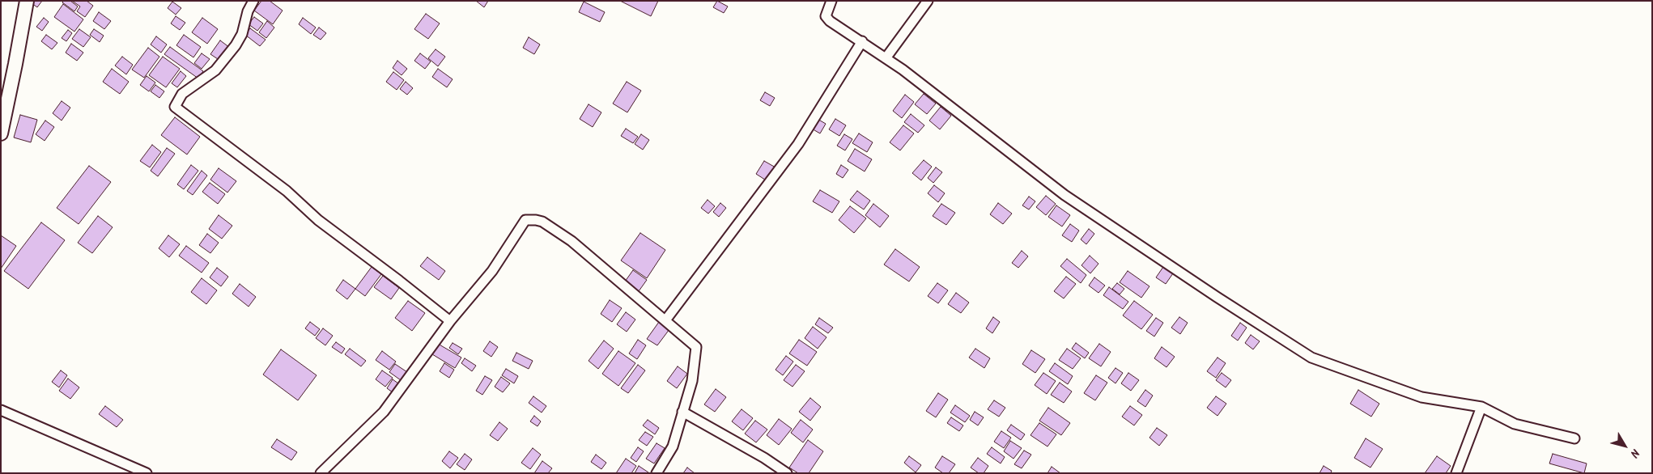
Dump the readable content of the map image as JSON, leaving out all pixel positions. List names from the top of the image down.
{
  "north": "bottom right"
}
